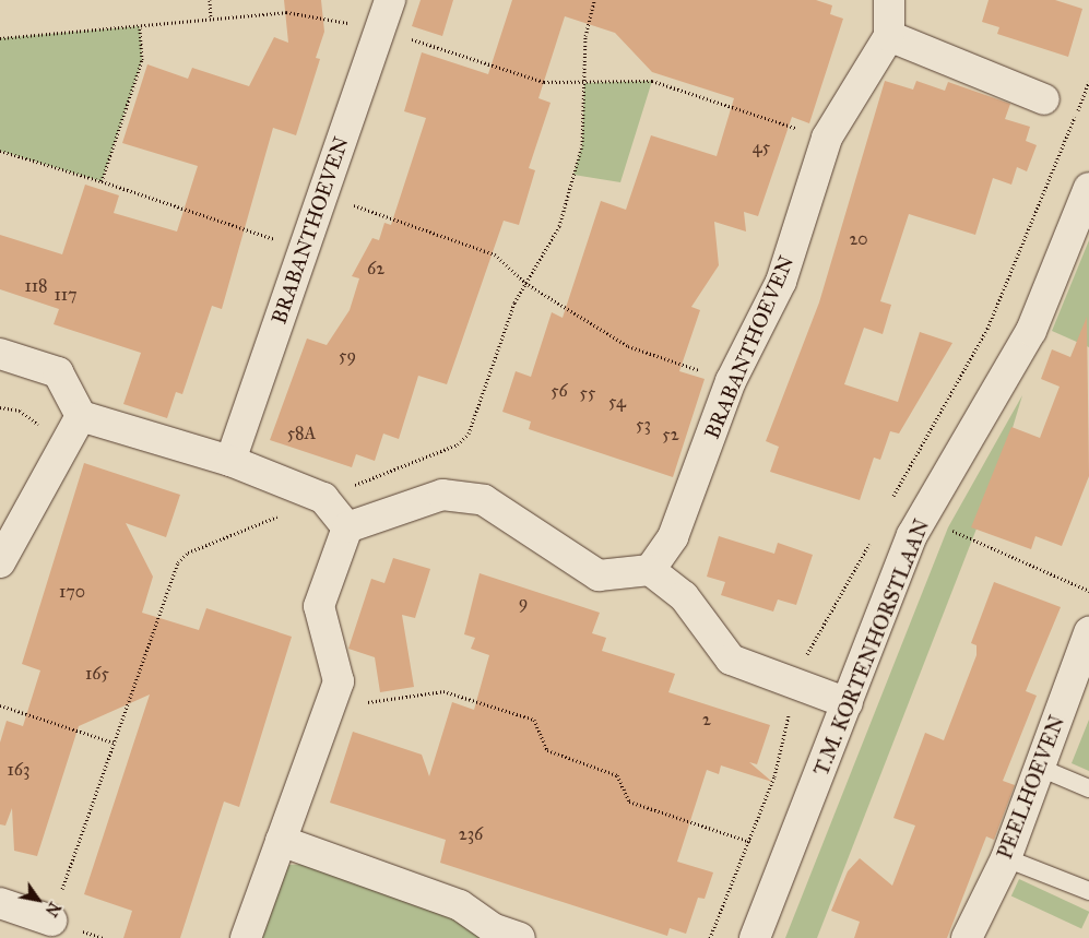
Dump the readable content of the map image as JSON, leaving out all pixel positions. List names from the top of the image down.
{
  "streets": {
    "street": ["BRABANTHOEVEN", "T.M. KORTENHORSTLAAN", "PEELHOEVEN"]
  },
  "house_numbers": [
    "45",
    "20",
    "62",
    "118",
    "117",
    "59",
    "56",
    "55",
    "54",
    "53",
    "58A",
    "52",
    "170",
    "9",
    "165",
    "2",
    "163",
    "236"
  ],
  "north": "bottom right"
}
